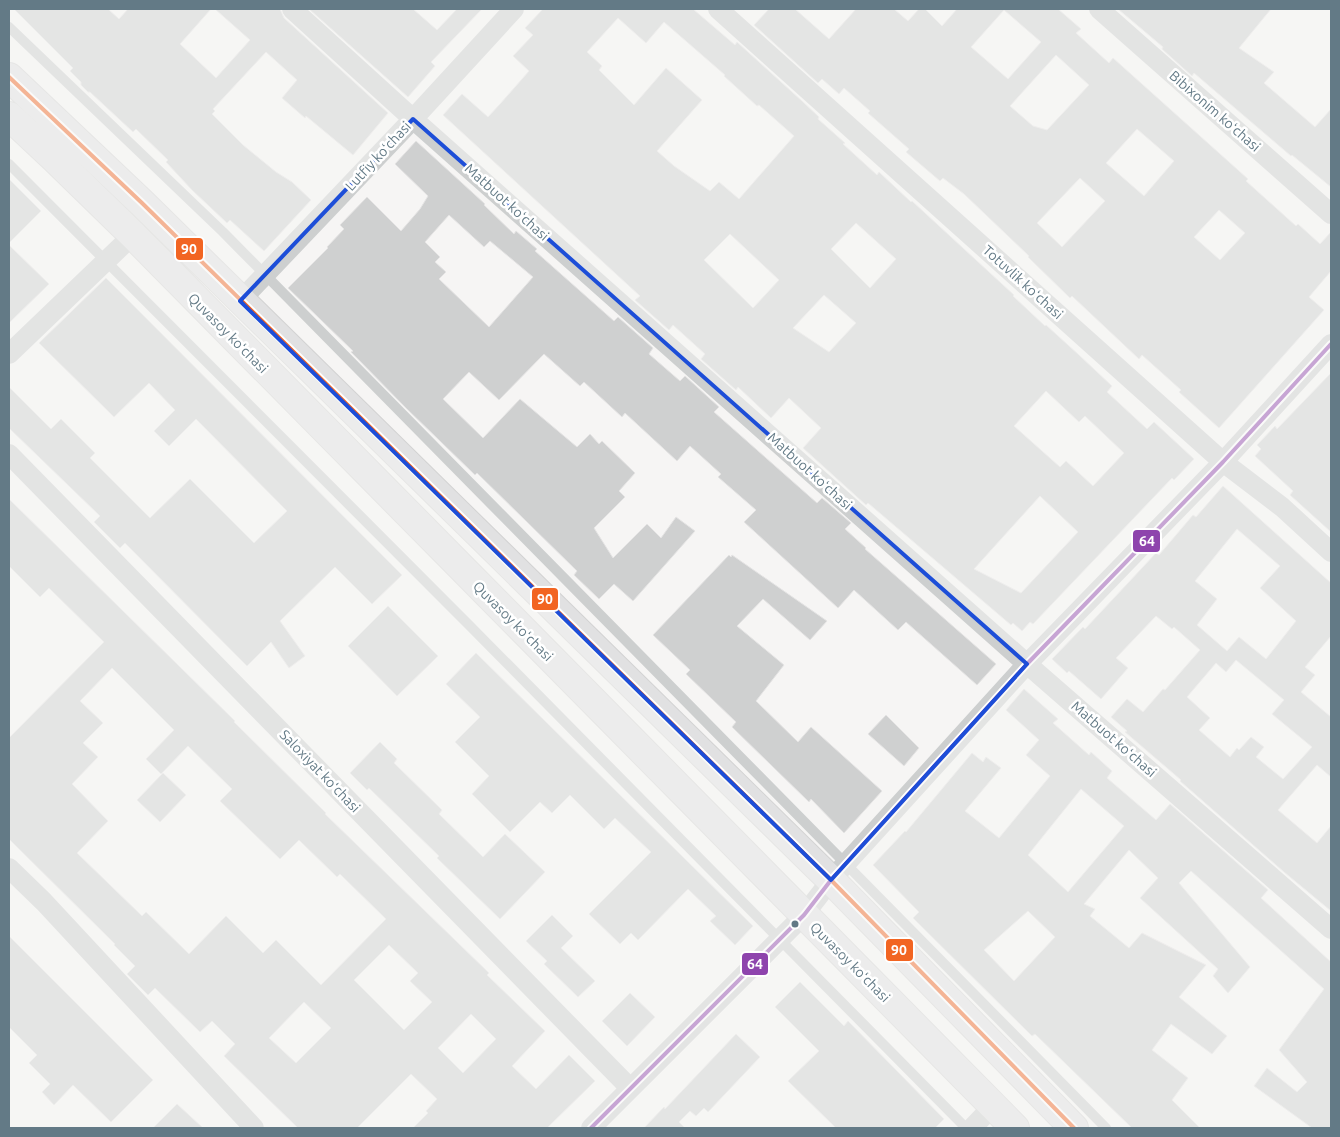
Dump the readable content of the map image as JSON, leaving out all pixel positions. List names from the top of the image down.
{
  "streets": {
    "main road": ["Quvasoy koʻchasi"],
    "street": [
      "Bibixonim koʻchasi",
      "Lutfiy koʻchasi",
      "Matbuot koʻchasi",
      "Totuvlik koʻchasi",
      "Saloxiyat koʻchasi"
    ]
  },
  "crossings": [
    ["Lutfiy koʻchasi", "Matbuot koʻchasi"]
  ],
  "lines": ["transit line 90", "transit line 64"]
}
